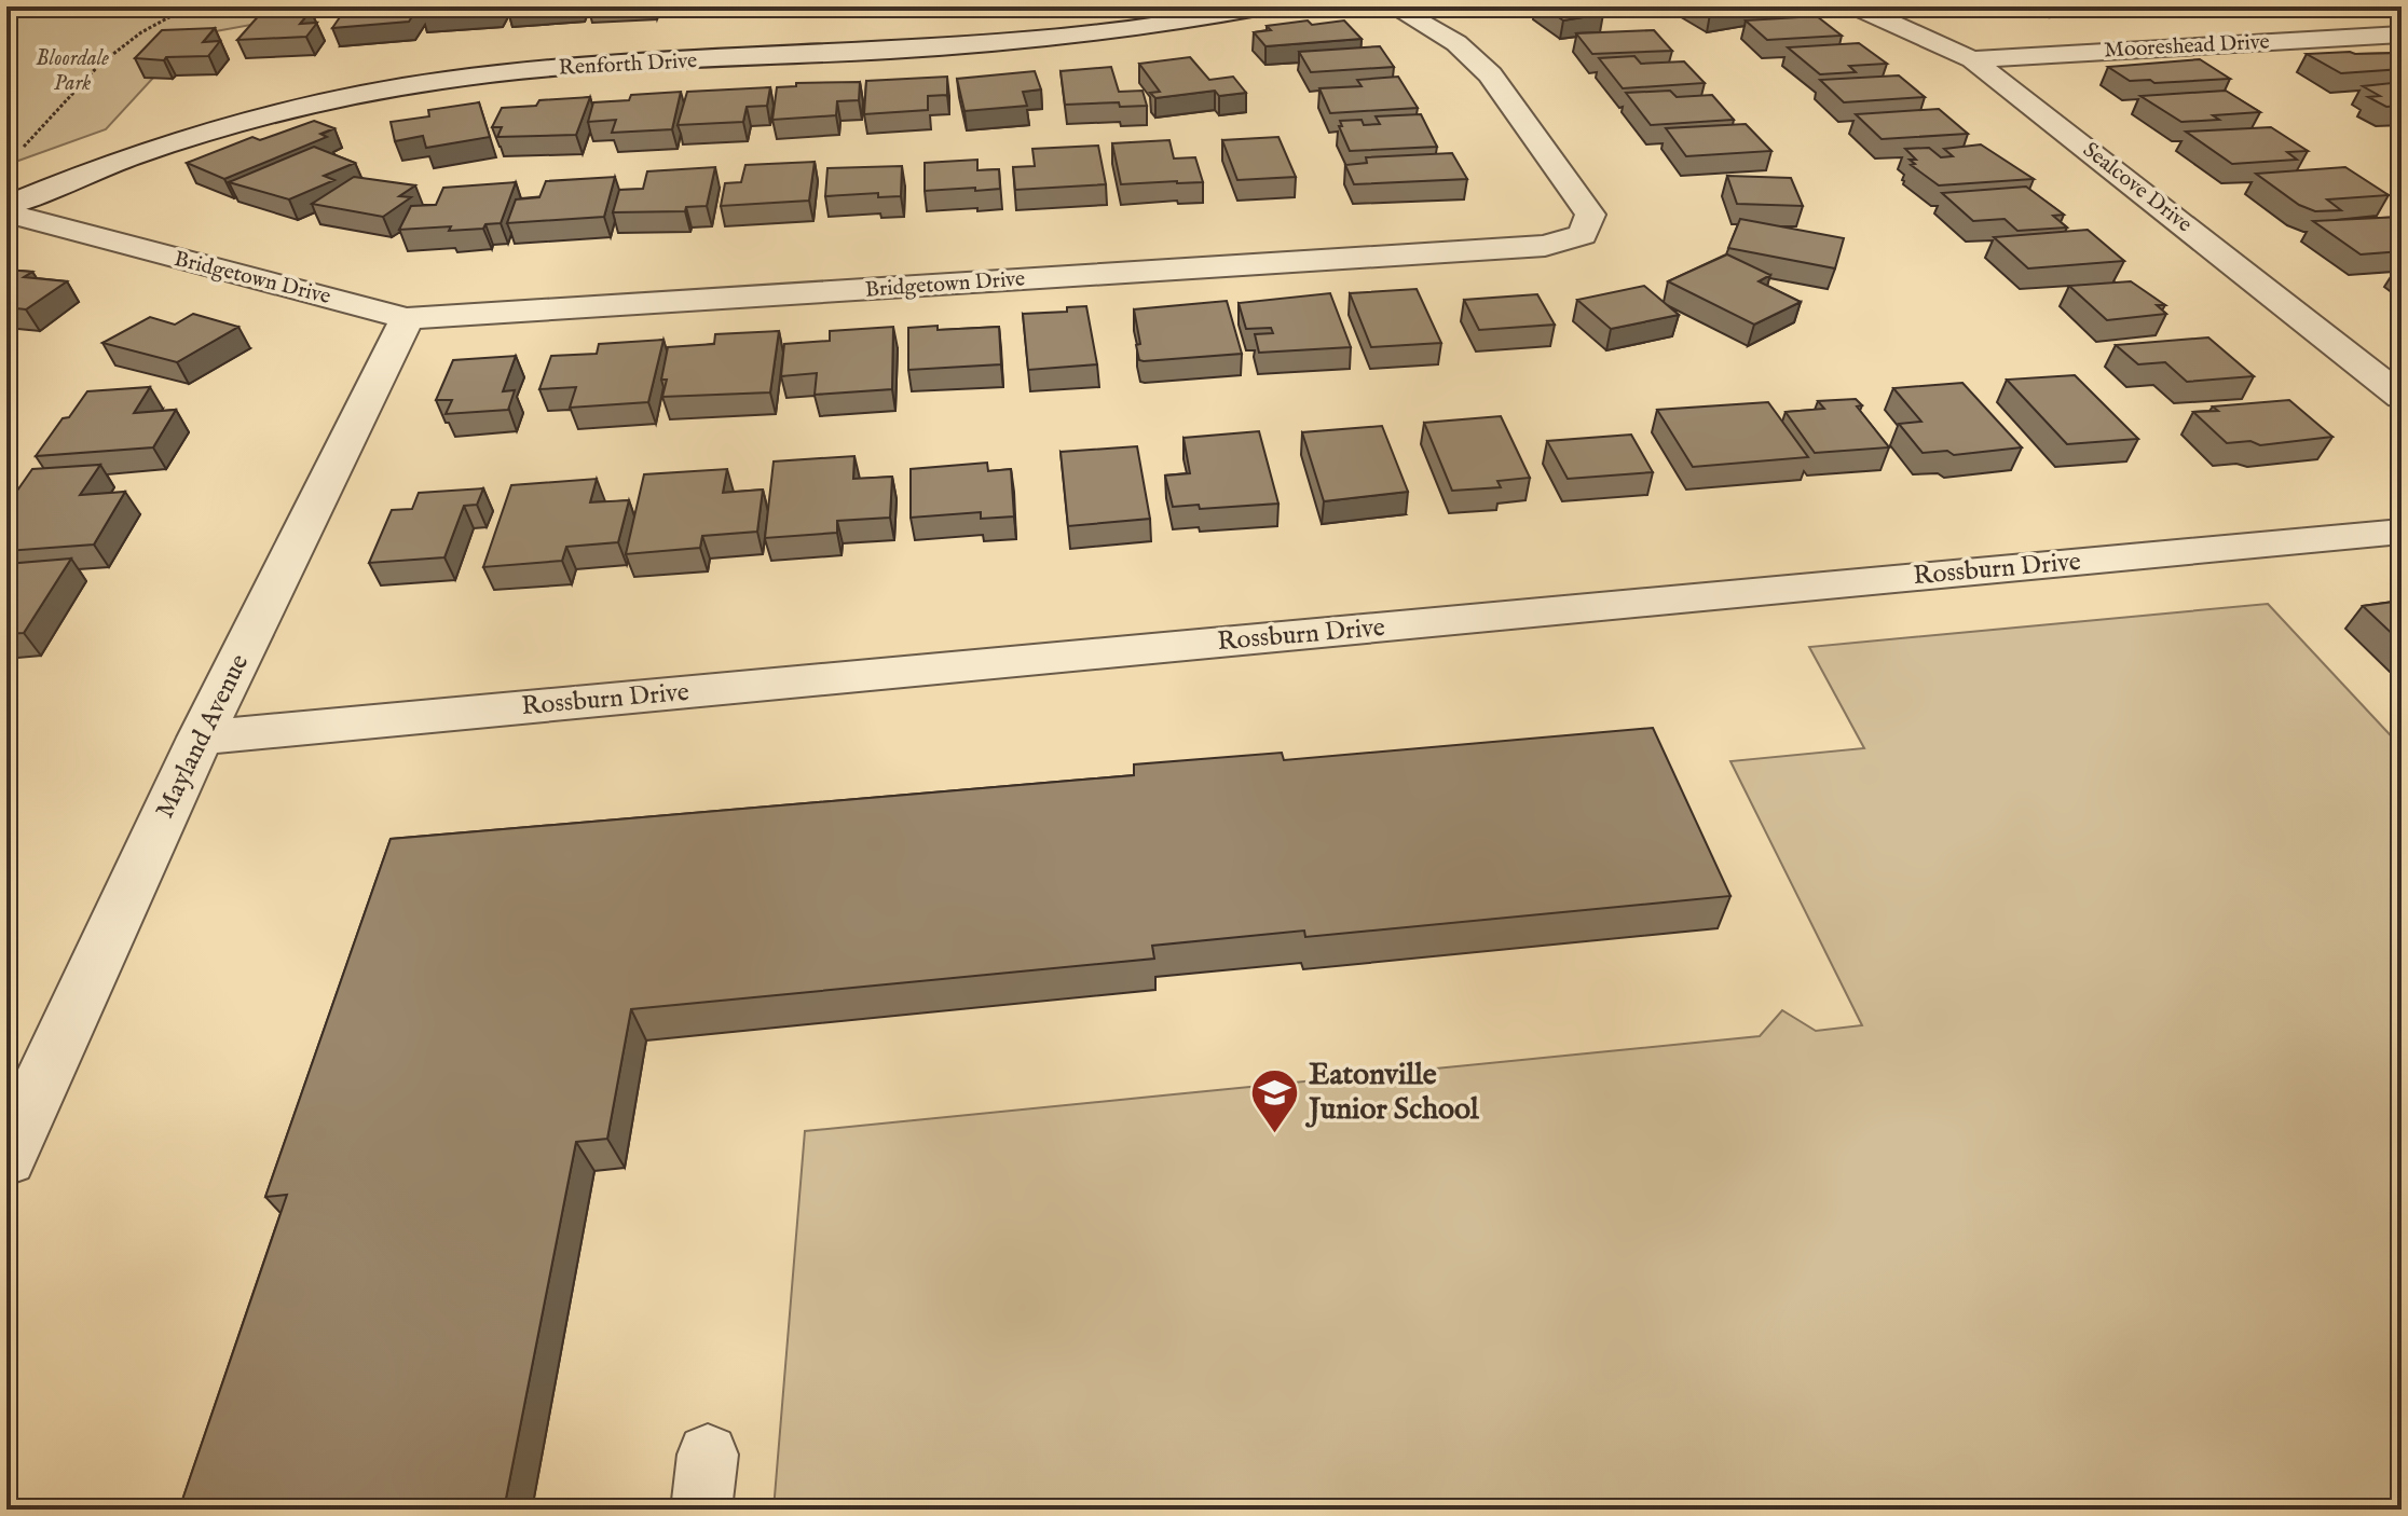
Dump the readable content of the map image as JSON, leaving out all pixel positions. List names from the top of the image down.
{
  "streets": {
    "street": [
      "Mooreshead Drive",
      "Renforth Drive",
      "Sealcove Drive",
      "Bridgetown Drive",
      "Rossburn Drive",
      "Mayland Avenue"
    ]
  },
  "crossings": [
    ["Mooreshead Drive", "Sealcove Drive"],
    ["Renforth Drive", "Bridgetown Drive"],
    ["Bridgetown Drive", "Mayland Avenue"],
    ["Rossburn Drive", "Mayland Avenue"]
  ],
  "parks": ["Bloordale Park"],
  "places": {
    "school or university": ["Eatonville Junior School"]
  }
}
